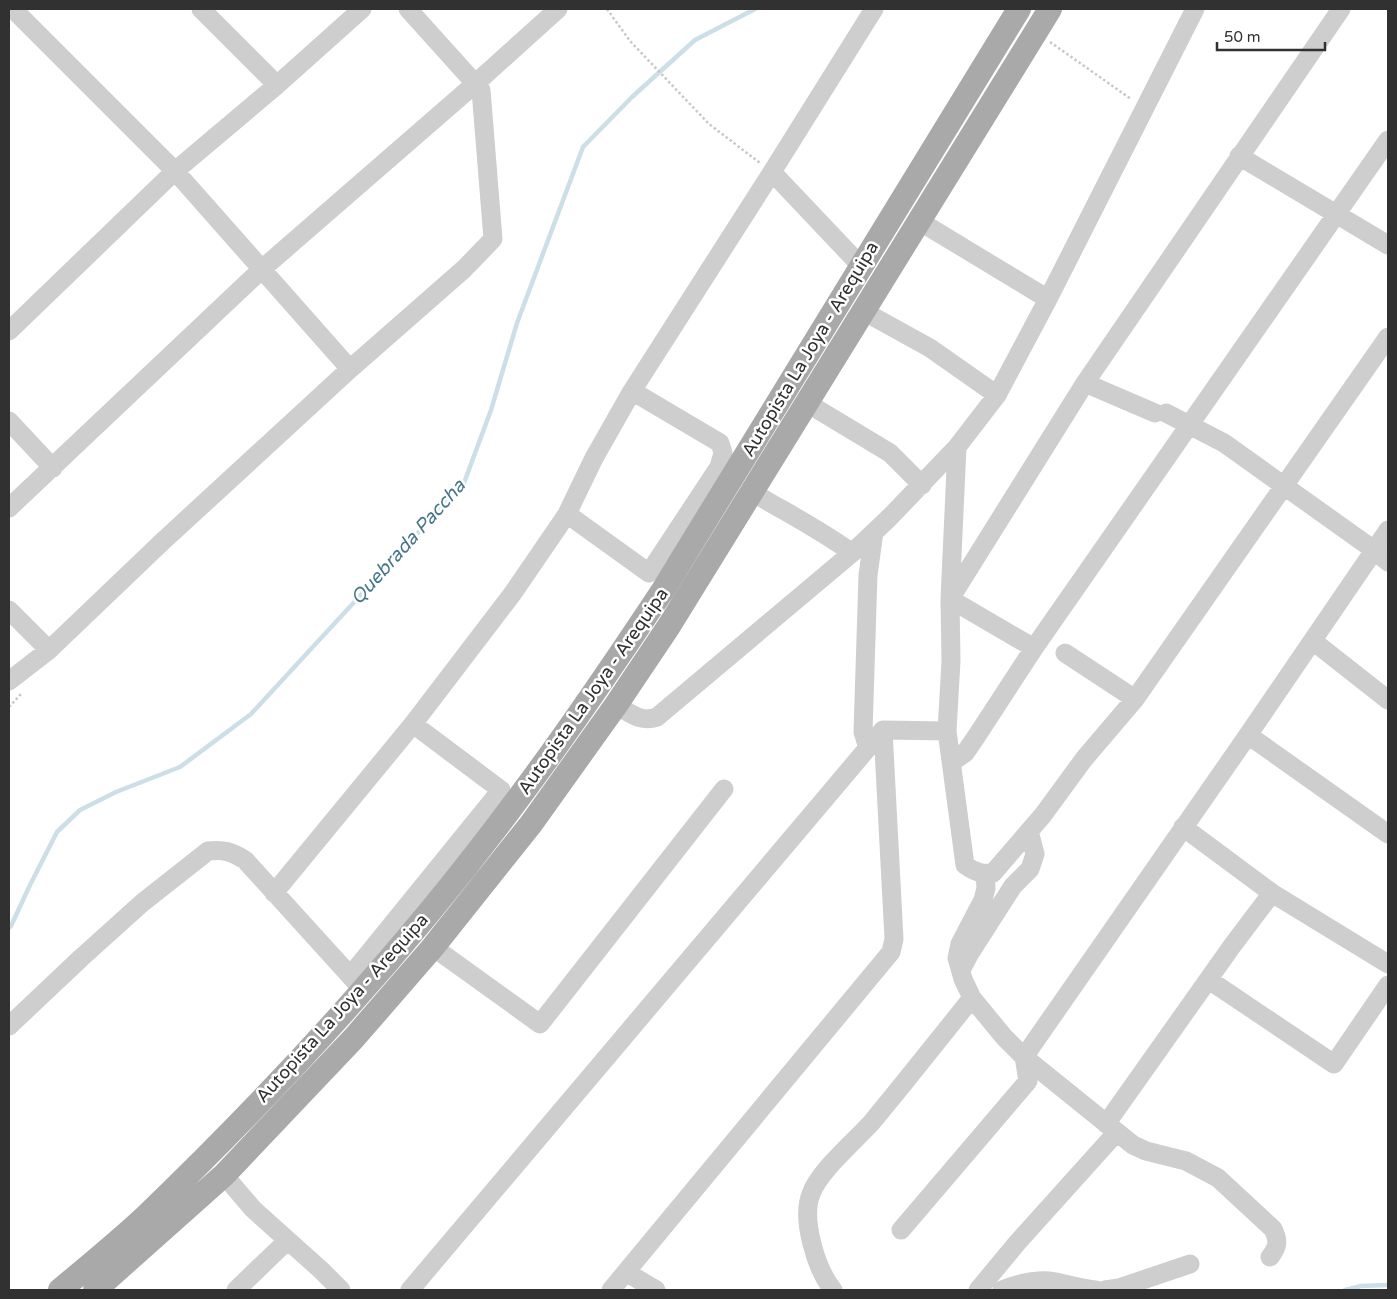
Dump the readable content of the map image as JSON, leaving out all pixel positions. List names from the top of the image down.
{
  "streets": {
    "main road": ["Autopista La Joya - Arequipa"]
  },
  "water": ["Quebrada Paccha"],
  "scale_bar": "50 m"
}
